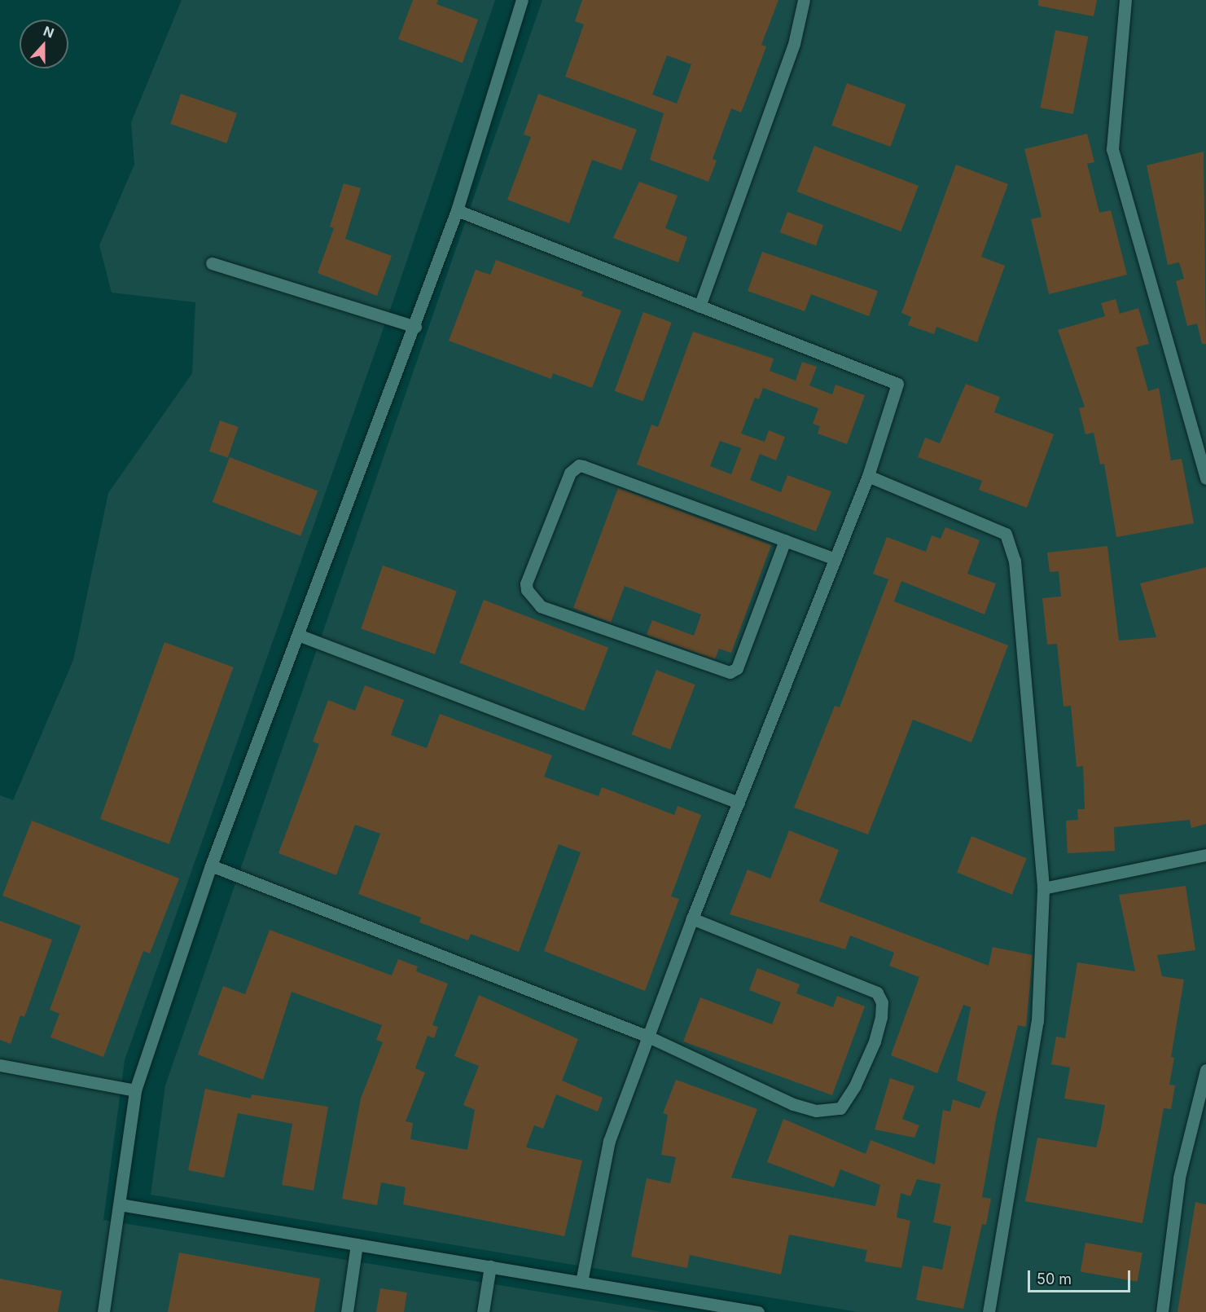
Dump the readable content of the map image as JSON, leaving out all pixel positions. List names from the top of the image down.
{
  "scale_bar": "50 m",
  "north": "top"
}
